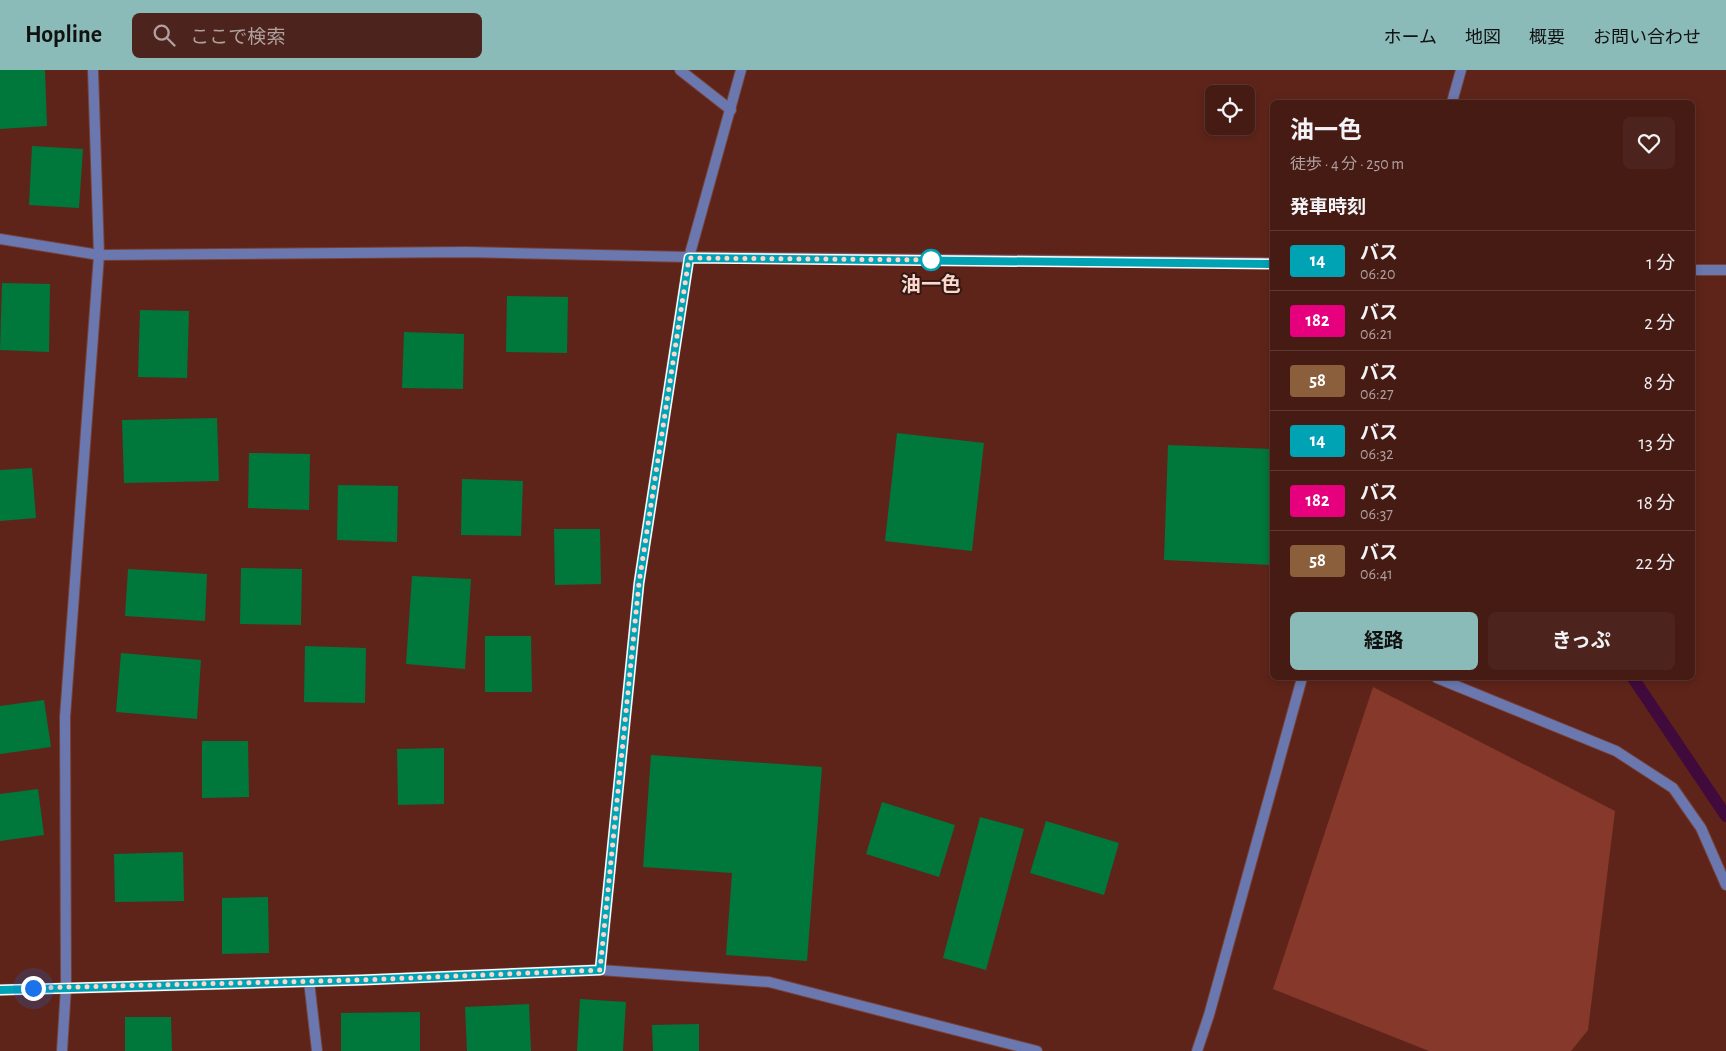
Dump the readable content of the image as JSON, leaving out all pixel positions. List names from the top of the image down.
{
  "places": ["油一色"],
  "lines": ["bus line 14"],
  "page": {
    "header": "Hopline",
    "search": "ここで検索",
    "nav": [
      "ホーム",
      "地図",
      "概要",
      "お問い合わせ"
    ],
    "heading": [
      ["油一色", "徒歩 · 4 分 · 250 m"],
      "発車時刻"
    ],
    "list": [
      {
        "mark": "14",
        "name": "バス",
        "note": "06:20",
        "value": "1 分"
      },
      {
        "mark": "182",
        "name": "バス",
        "note": "06:21",
        "value": "2 分"
      },
      {
        "mark": "58",
        "name": "バス",
        "note": "06:27",
        "value": "8 分"
      },
      {
        "mark": "14",
        "name": "バス",
        "note": "06:32",
        "value": "13 分"
      },
      {
        "mark": "182",
        "name": "バス",
        "note": "06:37",
        "value": "18 分"
      },
      {
        "mark": "58",
        "name": "バス",
        "note": "06:41",
        "value": "22 分"
      }
    ],
    "buttons": ["経路", "きっぷ"]
  }
}
